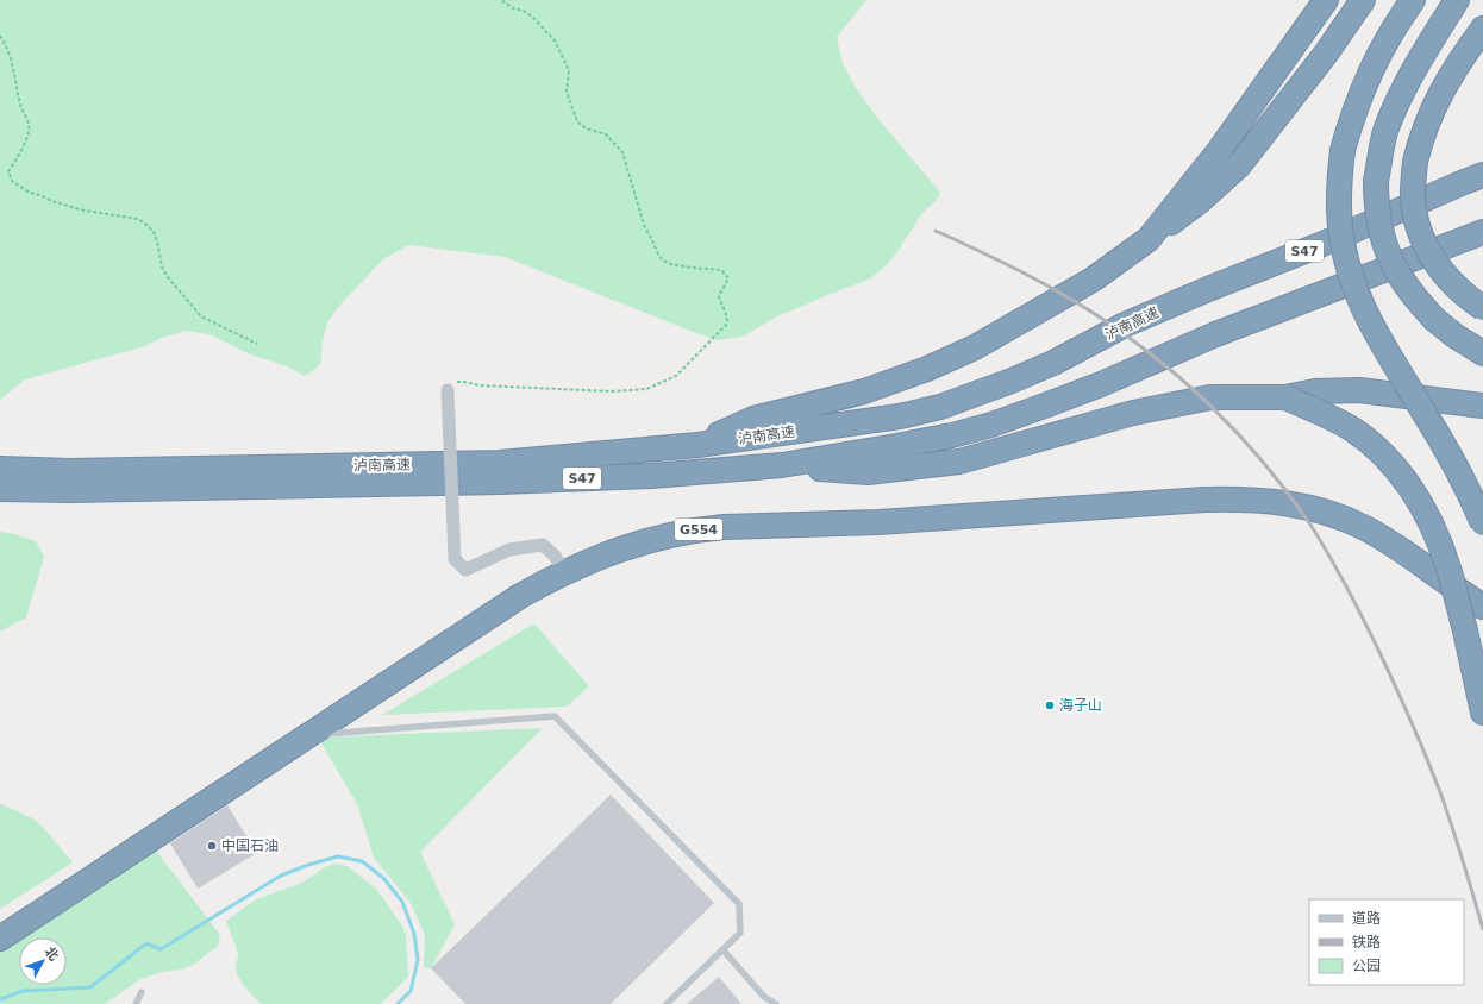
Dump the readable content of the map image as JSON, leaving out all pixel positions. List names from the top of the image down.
{
  "streets": {
    "highway": ["S47", "泸南高速", "G554"]
  },
  "places": ["海子山", "中国石油"],
  "legend": ["道路", "铁路", "公园"],
  "north": "top right"
}
